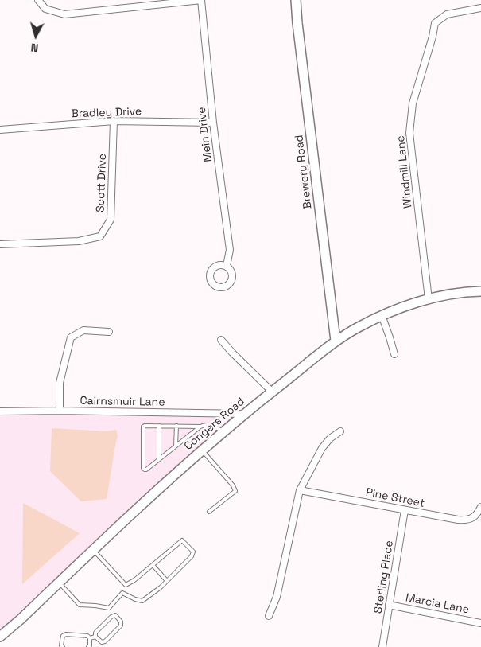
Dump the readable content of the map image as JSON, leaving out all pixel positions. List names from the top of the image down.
{
  "streets": {
    "street": [
      "Bradley Drive",
      "Mein Drive",
      "Brewery Road",
      "Windmill Lane",
      "Scott Drive",
      "Cairnsmuir Lane",
      "Congers Road",
      "Pine Street",
      "Sterling Place",
      "Marcia Lane"
    ]
  },
  "crossings": [
    ["Bradley Drive", "Mein Drive"],
    ["Bradley Drive", "Scott Drive"],
    ["Brewery Road", "Congers Road"],
    ["Windmill Lane", "Congers Road"],
    ["Cairnsmuir Lane", "Congers Road"],
    ["Pine Street", "Sterling Place"],
    ["Sterling Place", "Marcia Lane"]
  ],
  "north": "bottom"
}
